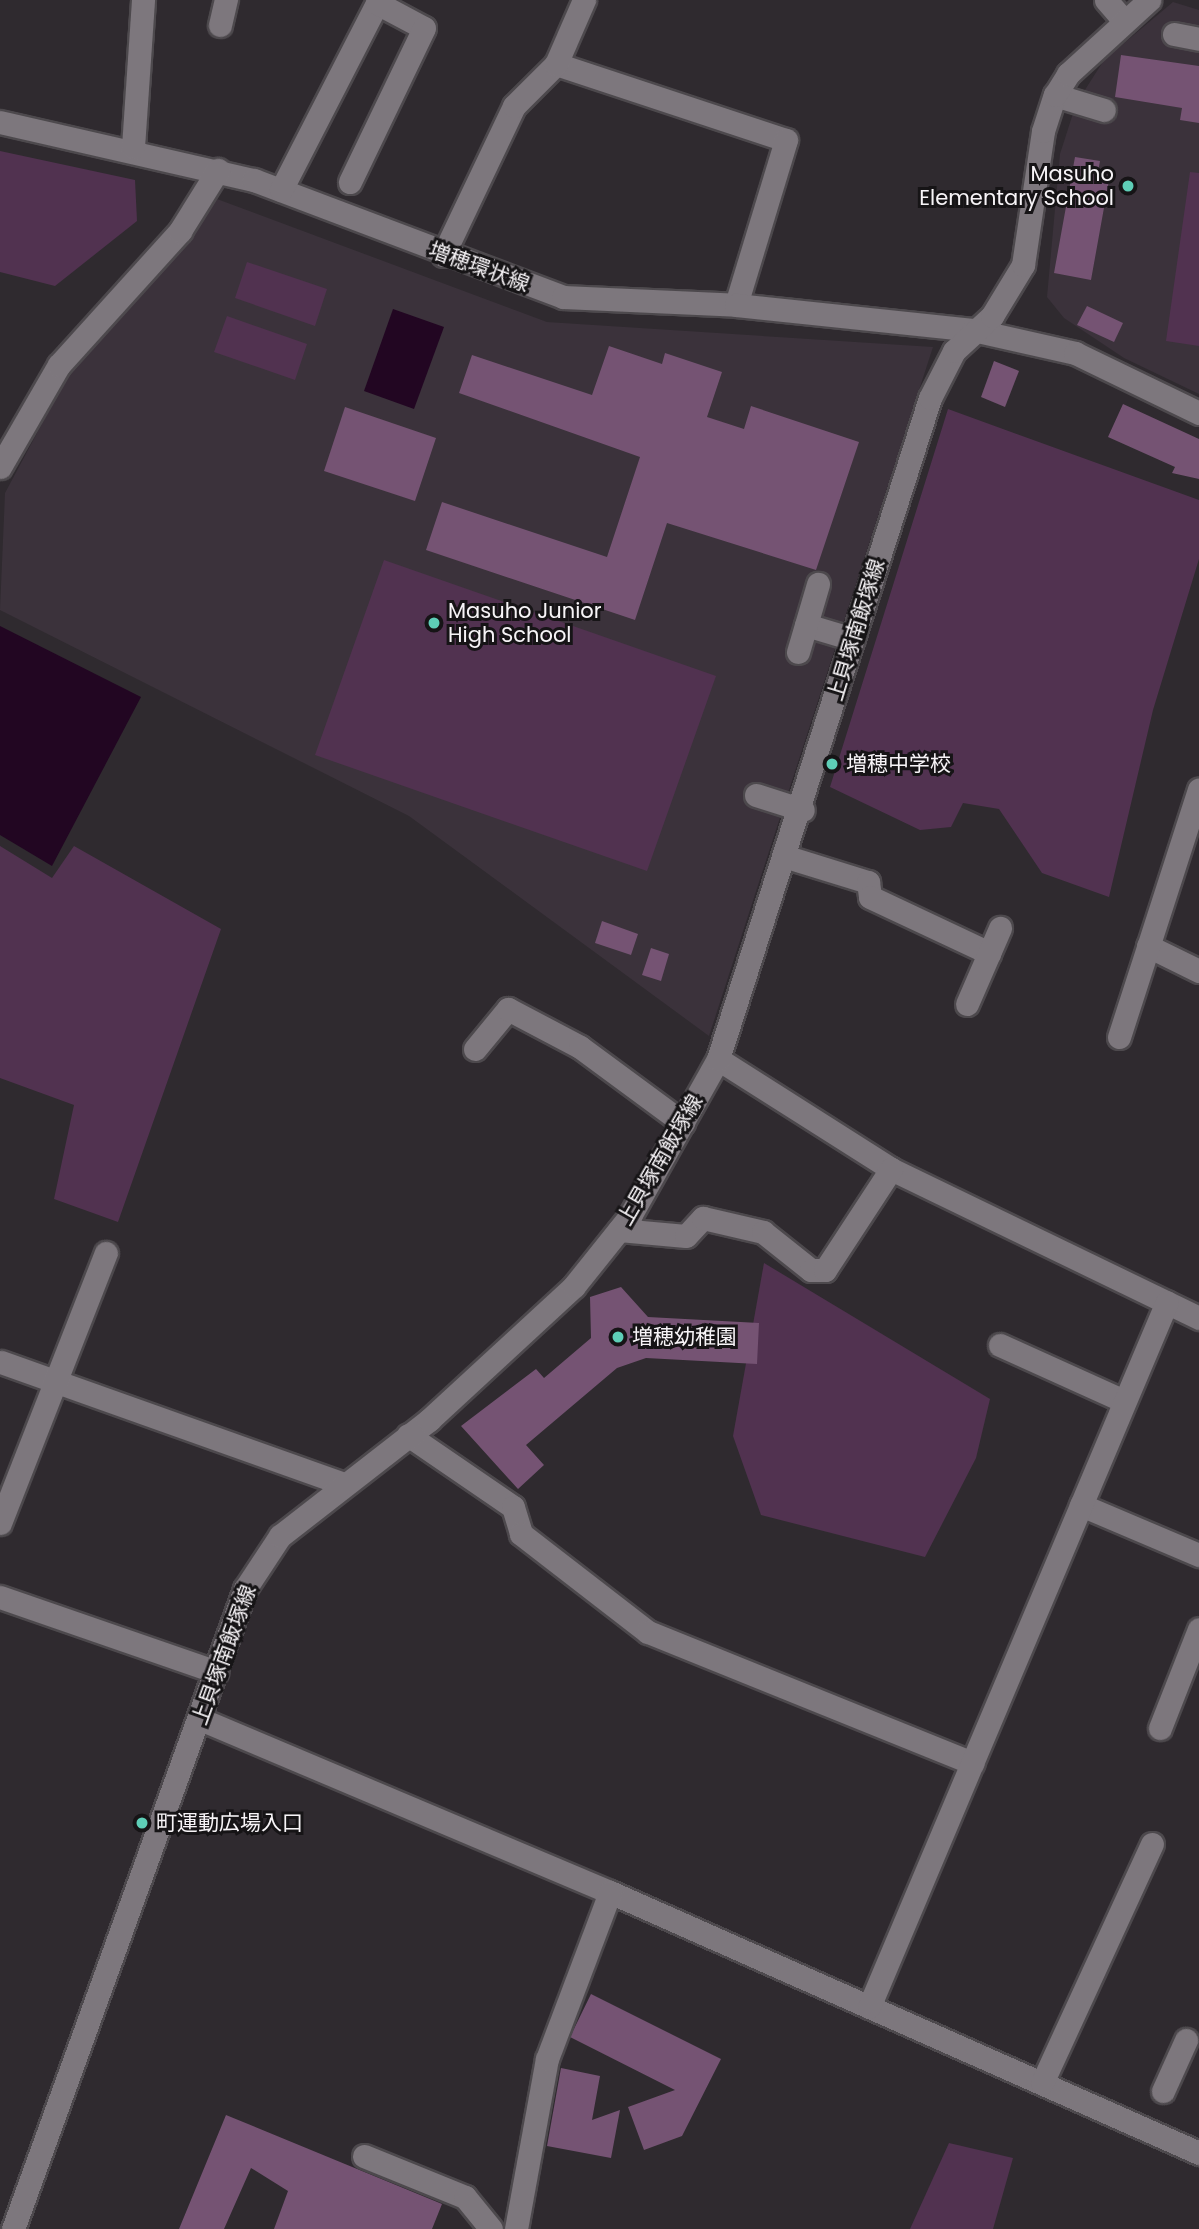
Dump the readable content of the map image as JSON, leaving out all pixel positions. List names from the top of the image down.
{
  "streets": {
    "street": ["増穂環状線", "上貝塚南飯塚線"]
  },
  "crossings": [
    ["増穂環状線", "上貝塚南飯塚線"]
  ],
  "places": [
    "Masuho Elementary School",
    "Masuho Junior High School",
    "増穂中学校",
    "増穂幼稚園",
    "町運動広場入口"
  ]
}
